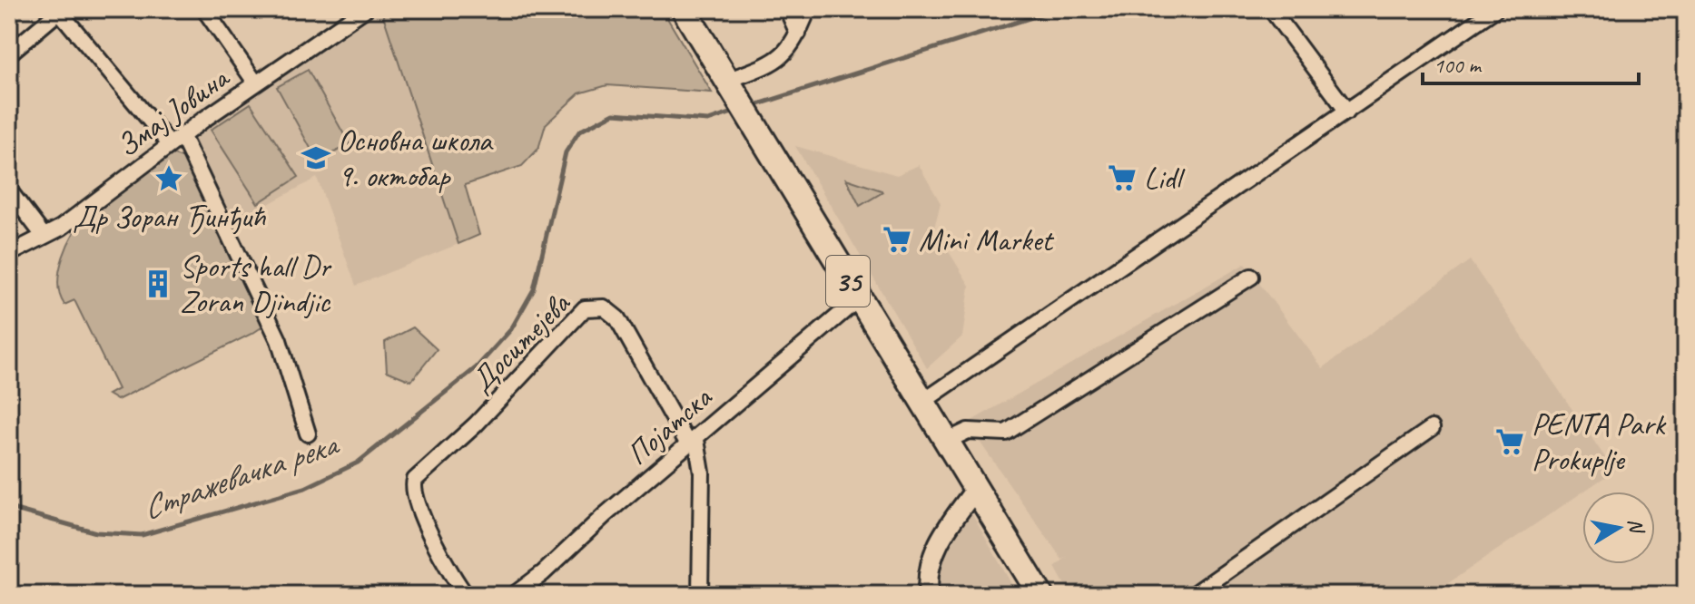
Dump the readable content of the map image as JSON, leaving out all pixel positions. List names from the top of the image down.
{
  "streets": {
    "main road": ["35"],
    "street": ["Змај Јовина", "Доситејева", "Појатска"]
  },
  "crossings": [
    ["35", "Појатска"],
    ["Доситејева", "Појатска"]
  ],
  "water": ["Стражевачка река"],
  "places": {
    "school or university": ["Основна школа 9. октобар"],
    "supermarket": ["Lidl", "Mini Market", "PENTA Park Prokuplje"],
    "place": ["Др Зоран Ђинђић"],
    "building": ["Sports hall Dr Zoran Djindjic"]
  },
  "scale_bar": "100 m",
  "north": "right"
}
